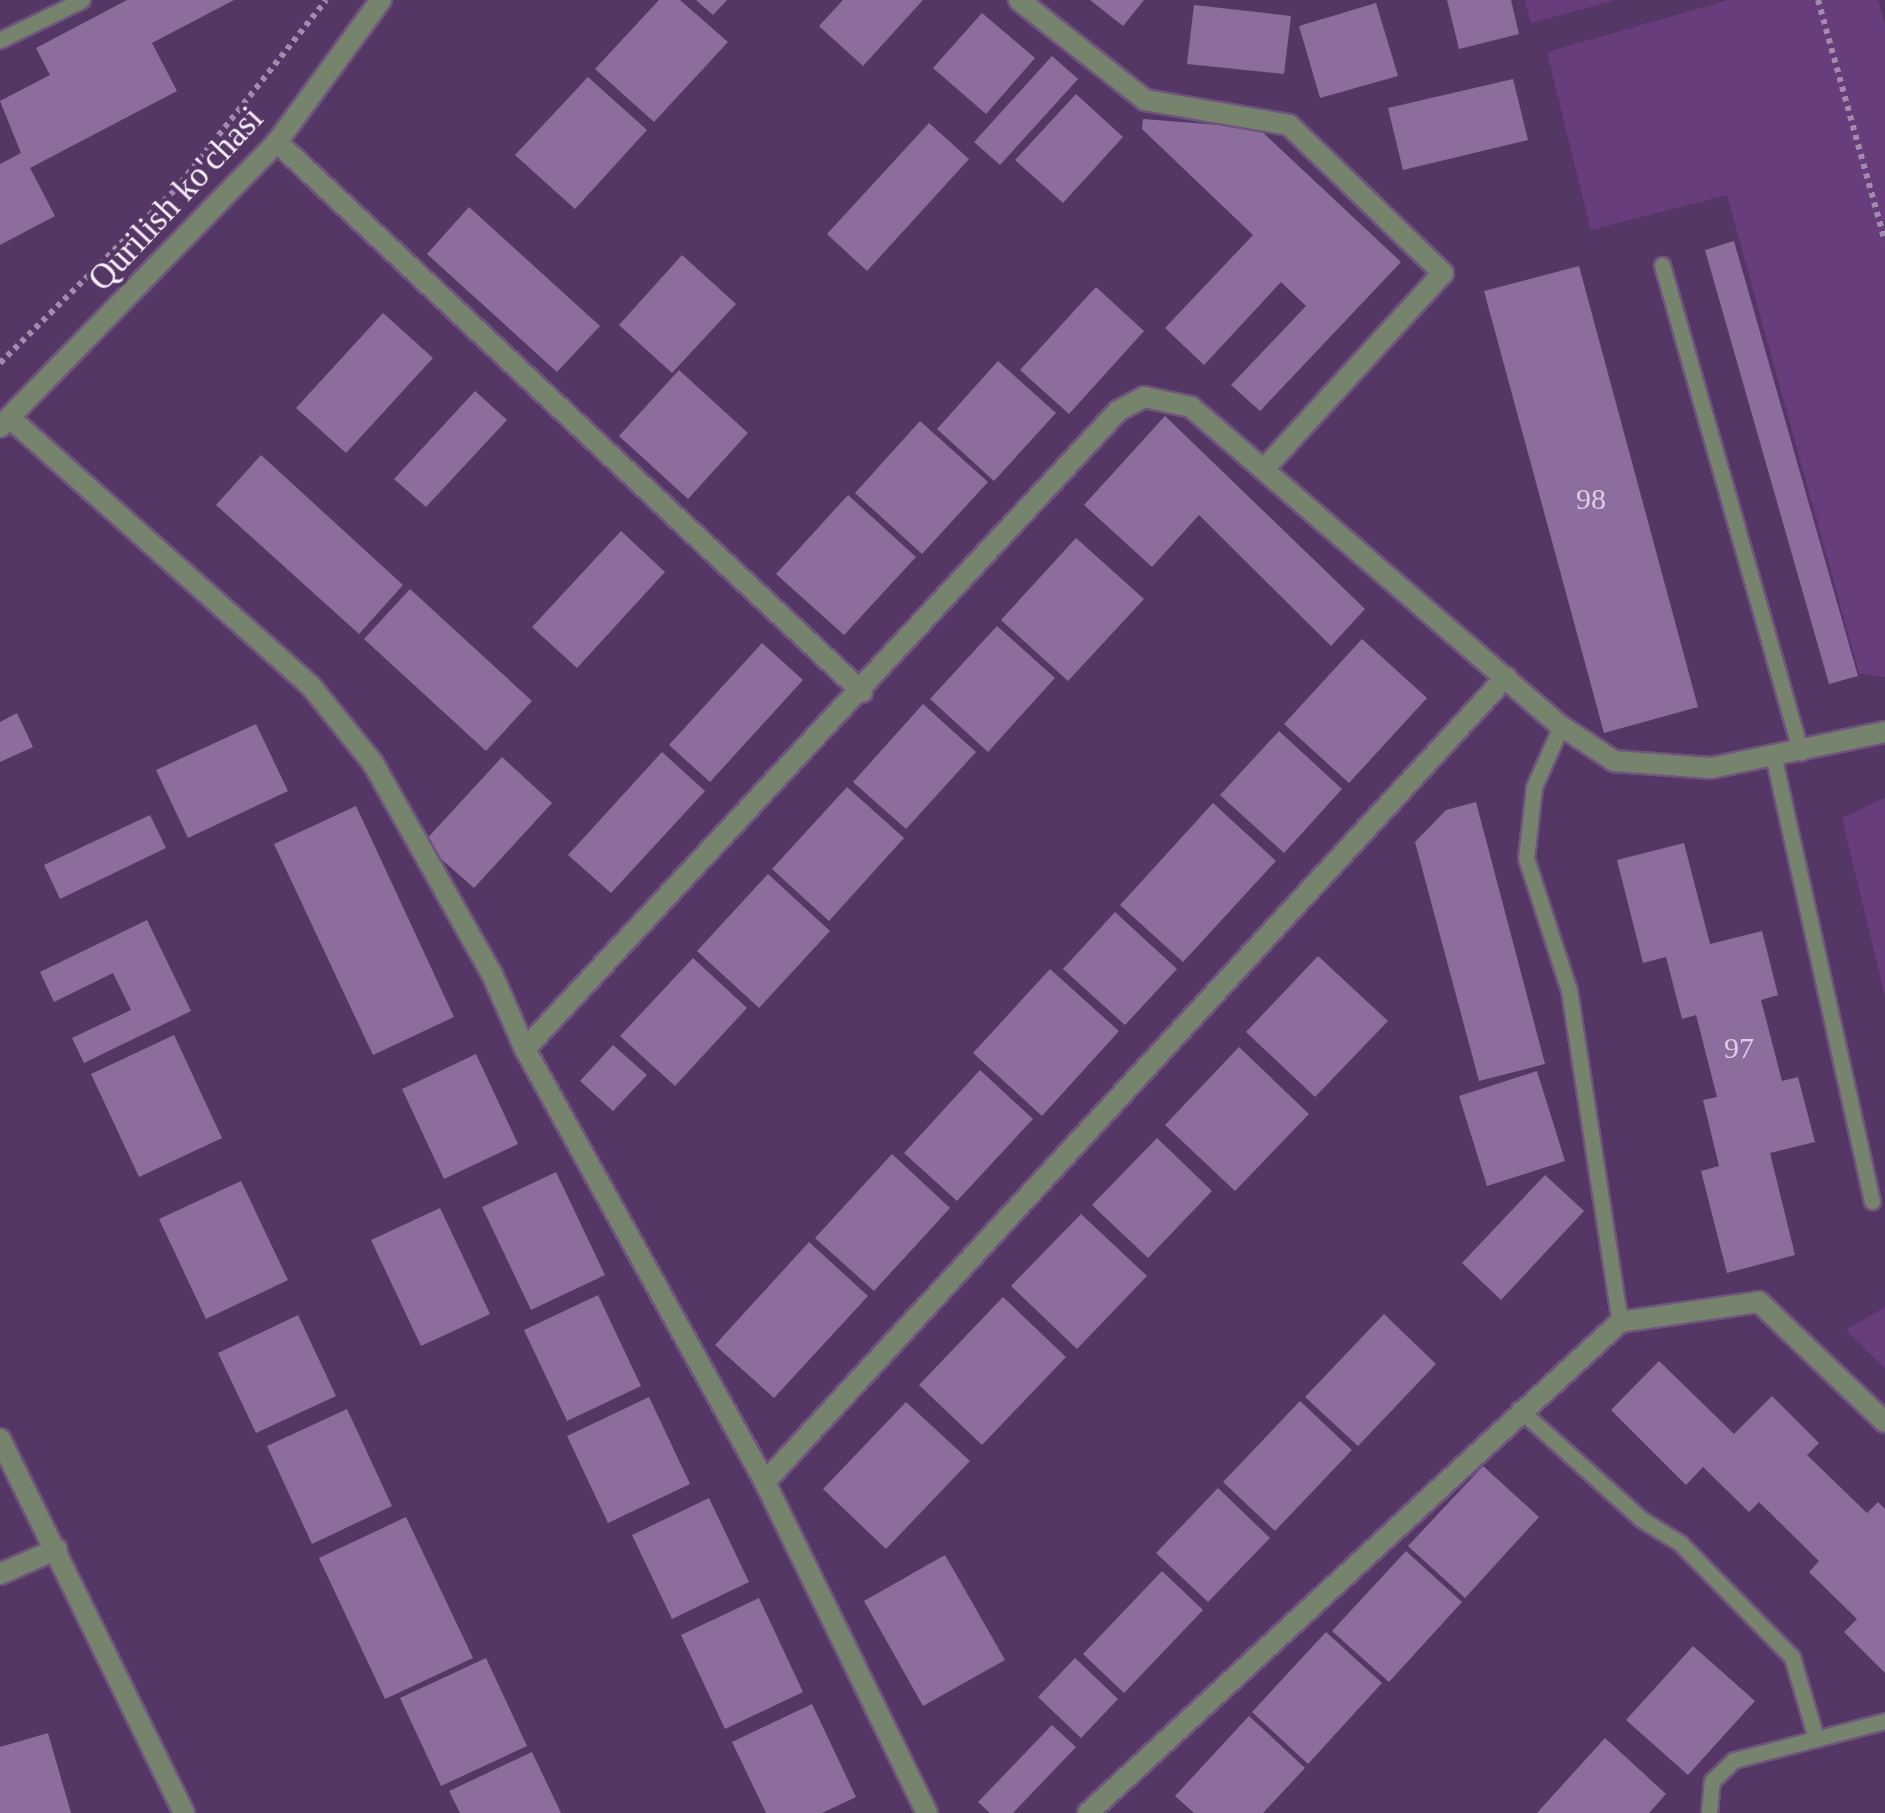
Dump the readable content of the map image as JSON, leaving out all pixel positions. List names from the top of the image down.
{
  "streets": {
    "street": ["Qurilish ko'chasi"]
  },
  "house_numbers": ["98", "97"]
}
